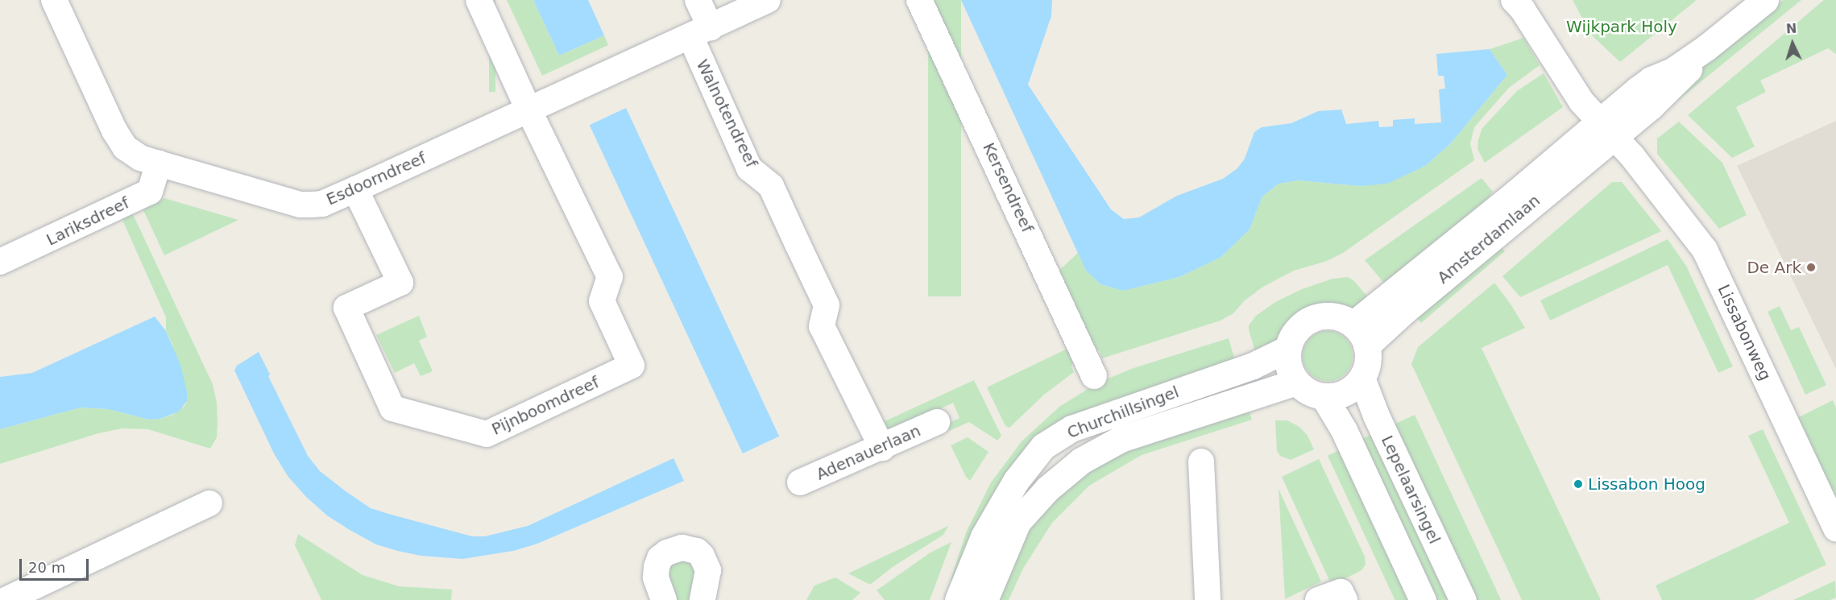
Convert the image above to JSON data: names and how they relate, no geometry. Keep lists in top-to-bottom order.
{
  "streets": {
    "street": [
      "Walnotendreef",
      "Esdoorndreef",
      "Kersendreef",
      "Lariksdreef",
      "Amsterdamlaan",
      "Lissabonweg",
      "Pijnboomdreef",
      "Churchillsingel",
      "Adenauerlaan",
      "Lepelaarsingel"
    ]
  },
  "crossings": [
    ["Walnotendreef", "Esdoorndreef"],
    ["Walnotendreef", "Adenauerlaan"],
    ["Esdoorndreef", "Lariksdreef"],
    ["Esdoorndreef", "Pijnboomdreef"],
    ["Amsterdamlaan", "Lissabonweg"],
    ["Amsterdamlaan", "Churchillsingel"],
    ["Amsterdamlaan", "Lepelaarsingel"],
    ["Churchillsingel", "Lepelaarsingel"]
  ],
  "parks": ["Wijkpark Holy"],
  "places": ["De Ark", "Lissabon Hoog"],
  "scale_bar": "20 m",
  "north": "top"
}
